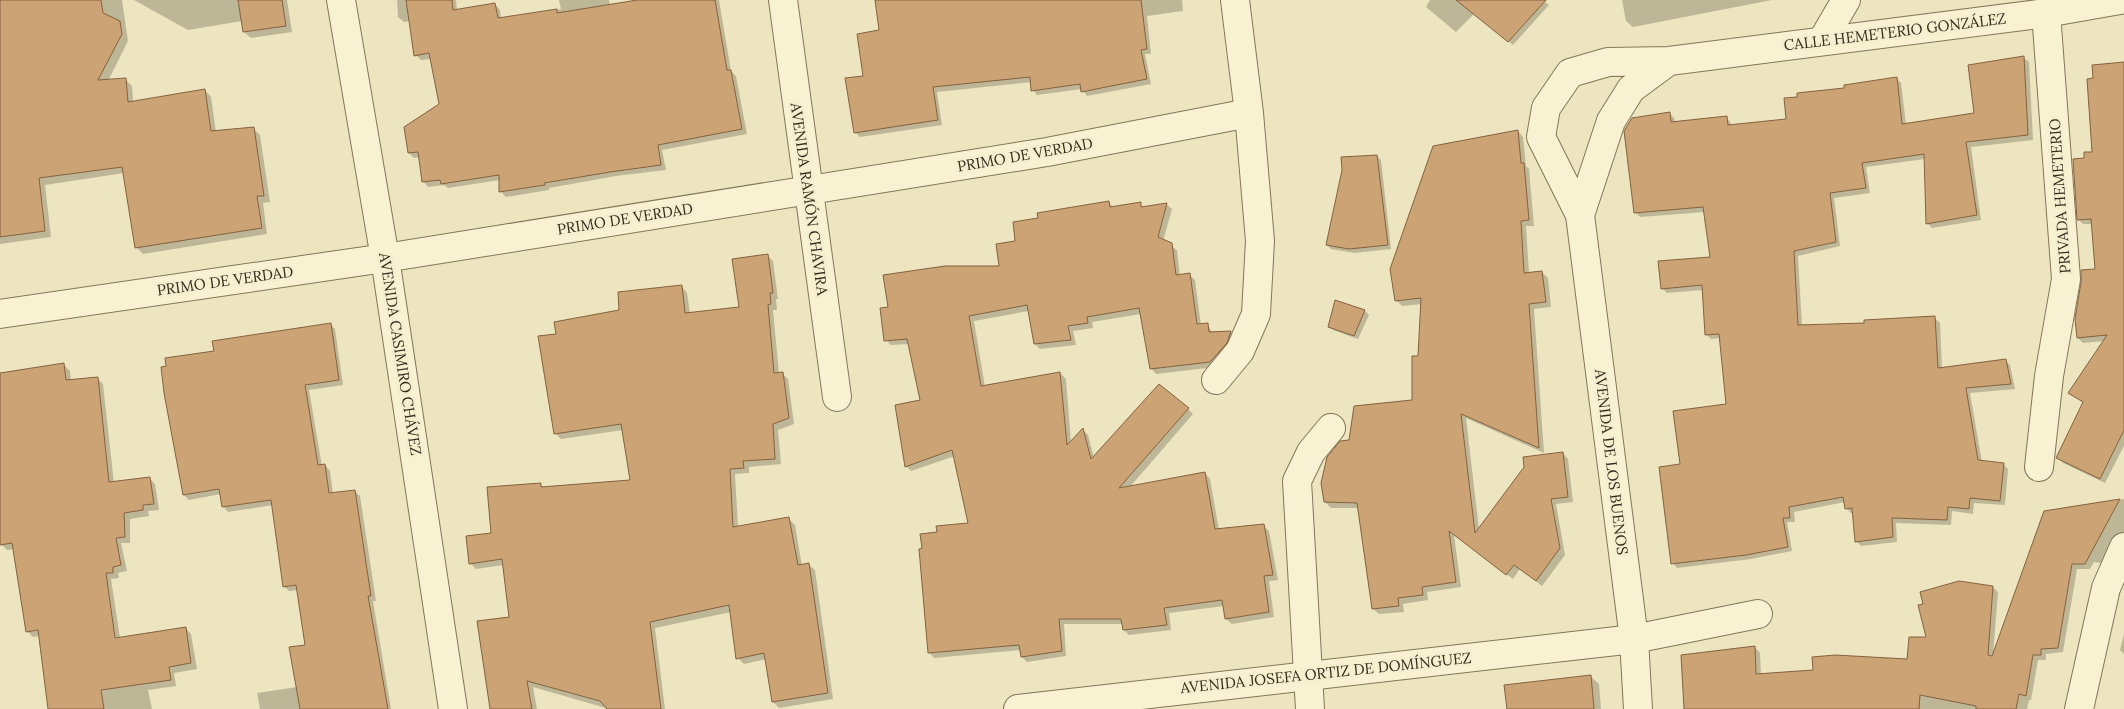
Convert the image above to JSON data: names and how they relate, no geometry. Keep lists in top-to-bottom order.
{
  "streets": {
    "street": [
      "CALLE HEMETERIO GONZÁLEZ",
      "PRIMO DE VERDAD",
      "PRIVADA HEMETERIO",
      "AVENIDA RAMÓN CHAVIRA",
      "AVENIDA CASIMIRO CHÁVEZ",
      "AVENIDA DE LOS BUENOS",
      "AVENIDA JOSEFA ORTIZ DE DOMÍNGUEZ"
    ]
  },
  "crossings": [
    ["CALLE HEMETERIO GONZÁLEZ", "PRIVADA HEMETERIO"],
    ["CALLE HEMETERIO GONZÁLEZ", "AVENIDA DE LOS BUENOS"],
    ["PRIMO DE VERDAD", "AVENIDA RAMÓN CHAVIRA"],
    ["PRIMO DE VERDAD", "AVENIDA CASIMIRO CHÁVEZ"],
    ["AVENIDA DE LOS BUENOS", "AVENIDA JOSEFA ORTIZ DE DOMÍNGUEZ"]
  ]
}
